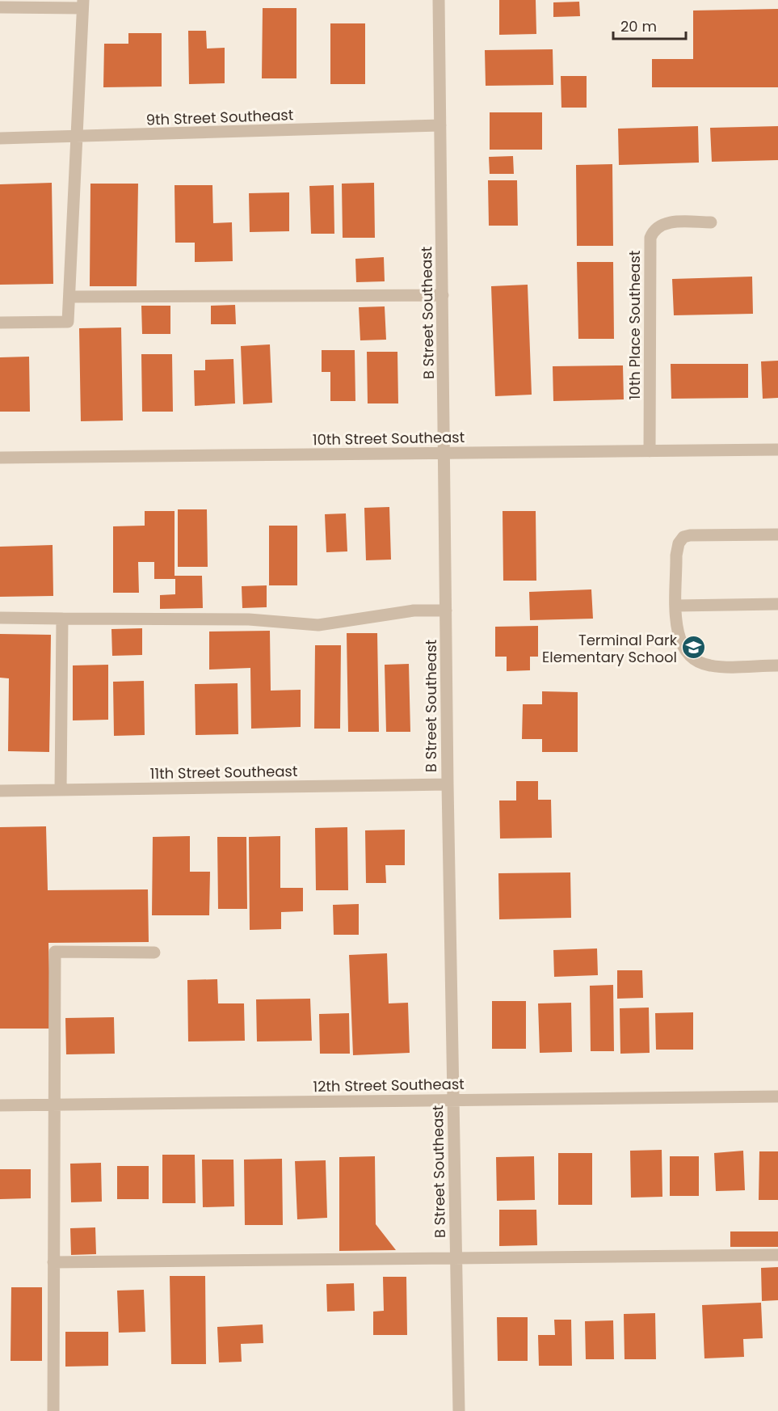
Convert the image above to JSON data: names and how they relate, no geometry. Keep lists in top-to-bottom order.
{
  "streets": {
    "street": [
      "9th Street Southeast",
      "B Street Southeast",
      "10th Place Southeast",
      "10th Street Southeast",
      "11th Street Southeast",
      "12th Street Southeast"
    ]
  },
  "crossings": [
    ["9th Street Southeast", "B Street Southeast"],
    ["B Street Southeast", "10th Street Southeast"],
    ["B Street Southeast", "11th Street Southeast"],
    ["B Street Southeast", "12th Street Southeast"],
    ["10th Place Southeast", "10th Street Southeast"]
  ],
  "places": {
    "school or university": ["Terminal Park Elementary School"]
  },
  "scale_bar": "20 m"
}
